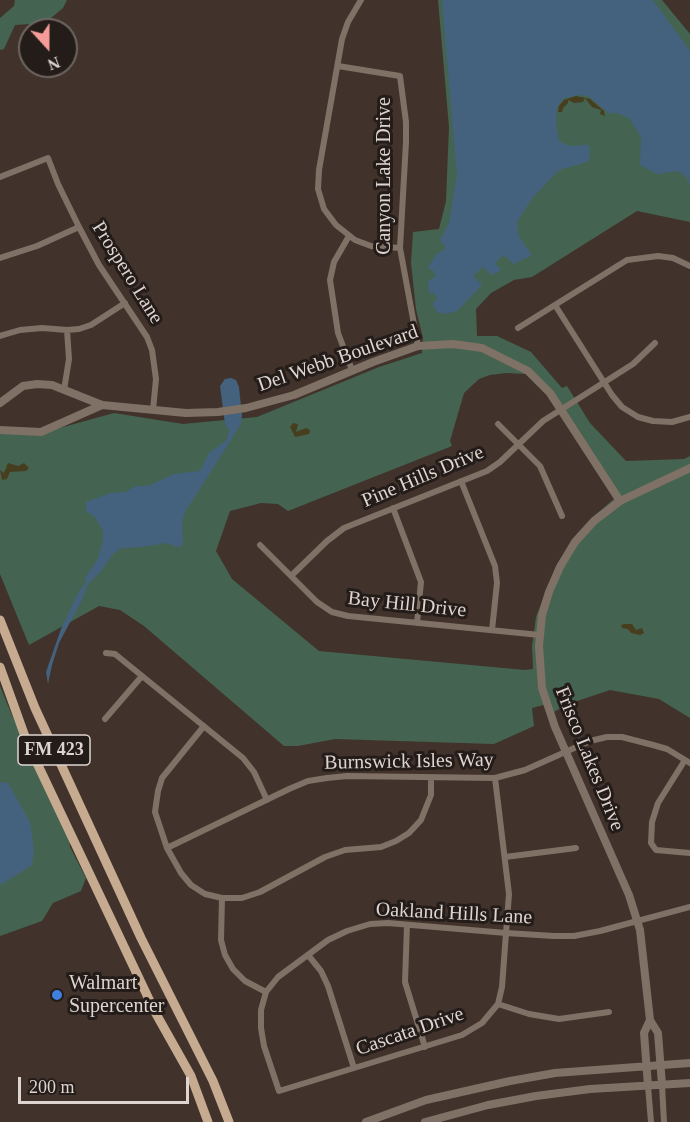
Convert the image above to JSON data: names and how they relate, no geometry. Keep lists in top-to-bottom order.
{
  "streets": {
    "main road": ["FM 423"],
    "street": [
      "Canyon Lake Drive",
      "Prospero Lane",
      "Del Webb Boulevard",
      "Pine Hills Drive",
      "Bay Hill Drive",
      "Frisco Lakes Drive",
      "Burnswick Isles Way",
      "Oakland Hills Lane",
      "Cascata Drive"
    ]
  },
  "crossings": [
    ["Canyon Lake Drive", "Del Webb Boulevard"],
    ["Prospero Lane", "Del Webb Boulevard"],
    ["Del Webb Boulevard", "Pine Hills Drive"],
    ["Del Webb Boulevard", "Frisco Lakes Drive"],
    ["Pine Hills Drive", "Bay Hill Drive"],
    ["Bay Hill Drive", "Frisco Lakes Drive"],
    ["Frisco Lakes Drive", "Burnswick Isles Way"],
    ["Frisco Lakes Drive", "Oakland Hills Lane"],
    ["Oakland Hills Lane", "Cascata Drive"]
  ],
  "places": ["Walmart Supercenter"],
  "scale_bar": "200 m",
  "north": "bottom"
}
